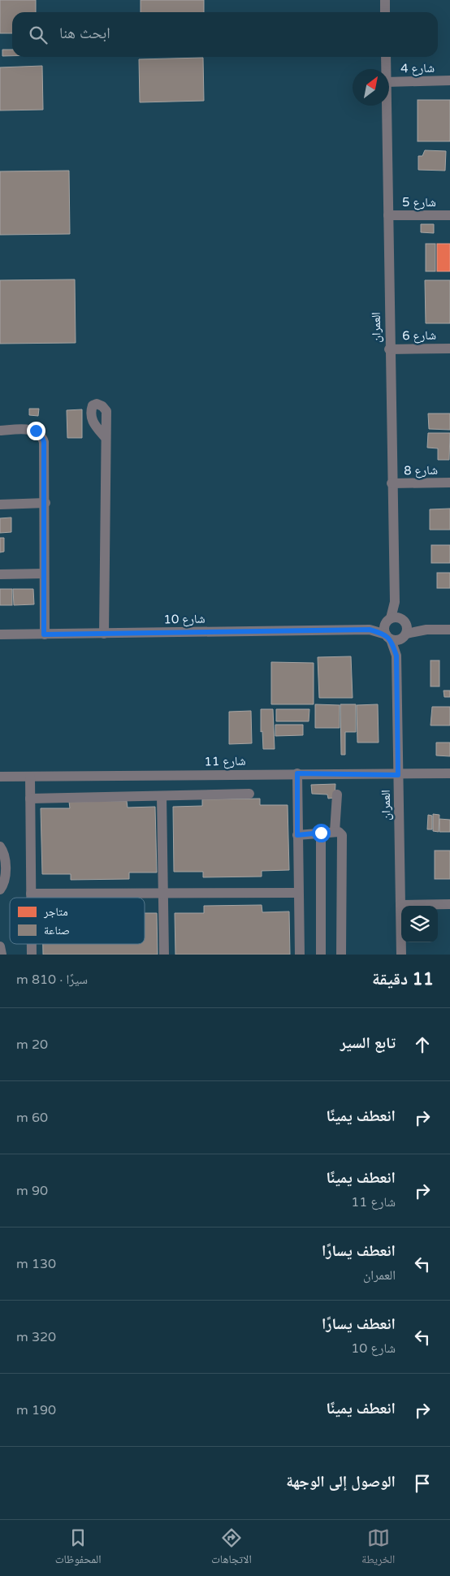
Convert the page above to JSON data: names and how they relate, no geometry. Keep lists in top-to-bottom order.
{
  "streets": {
    "street": [
      "شارع 4",
      "شارع 5",
      "العمران",
      "شارع 6",
      "شارع 8",
      "شارع 10",
      "شارع 11"
    ]
  },
  "crossings": [
    ["شارع 5", "العمران"],
    ["العمران", "شارع 6"],
    ["العمران", "شارع 8"],
    ["العمران", "شارع 10"],
    ["العمران", "شارع 11"]
  ],
  "legend": ["متاجر", "صناعة"],
  "north": "top right",
  "page": {
    "search": "ابحث هنا",
    "heading": ["11 دقيقة", "سيرًا · 810 m"],
    "list": [
      ["تابع السير", "20 m"],
      ["انعطف يمينًا", "60 m"],
      ["انعطف يمينًا", "شارع 11", "90 m"],
      ["انعطف يسارًا", "العمران", "130 m"],
      ["انعطف يسارًا", "شارع 10", "320 m"],
      ["انعطف يمينًا", "190 m"],
      "الوصول إلى الوجهة"
    ],
    "nav": ["الخريطة", "الاتجاهات", "المحفوظات"]
  }
}
